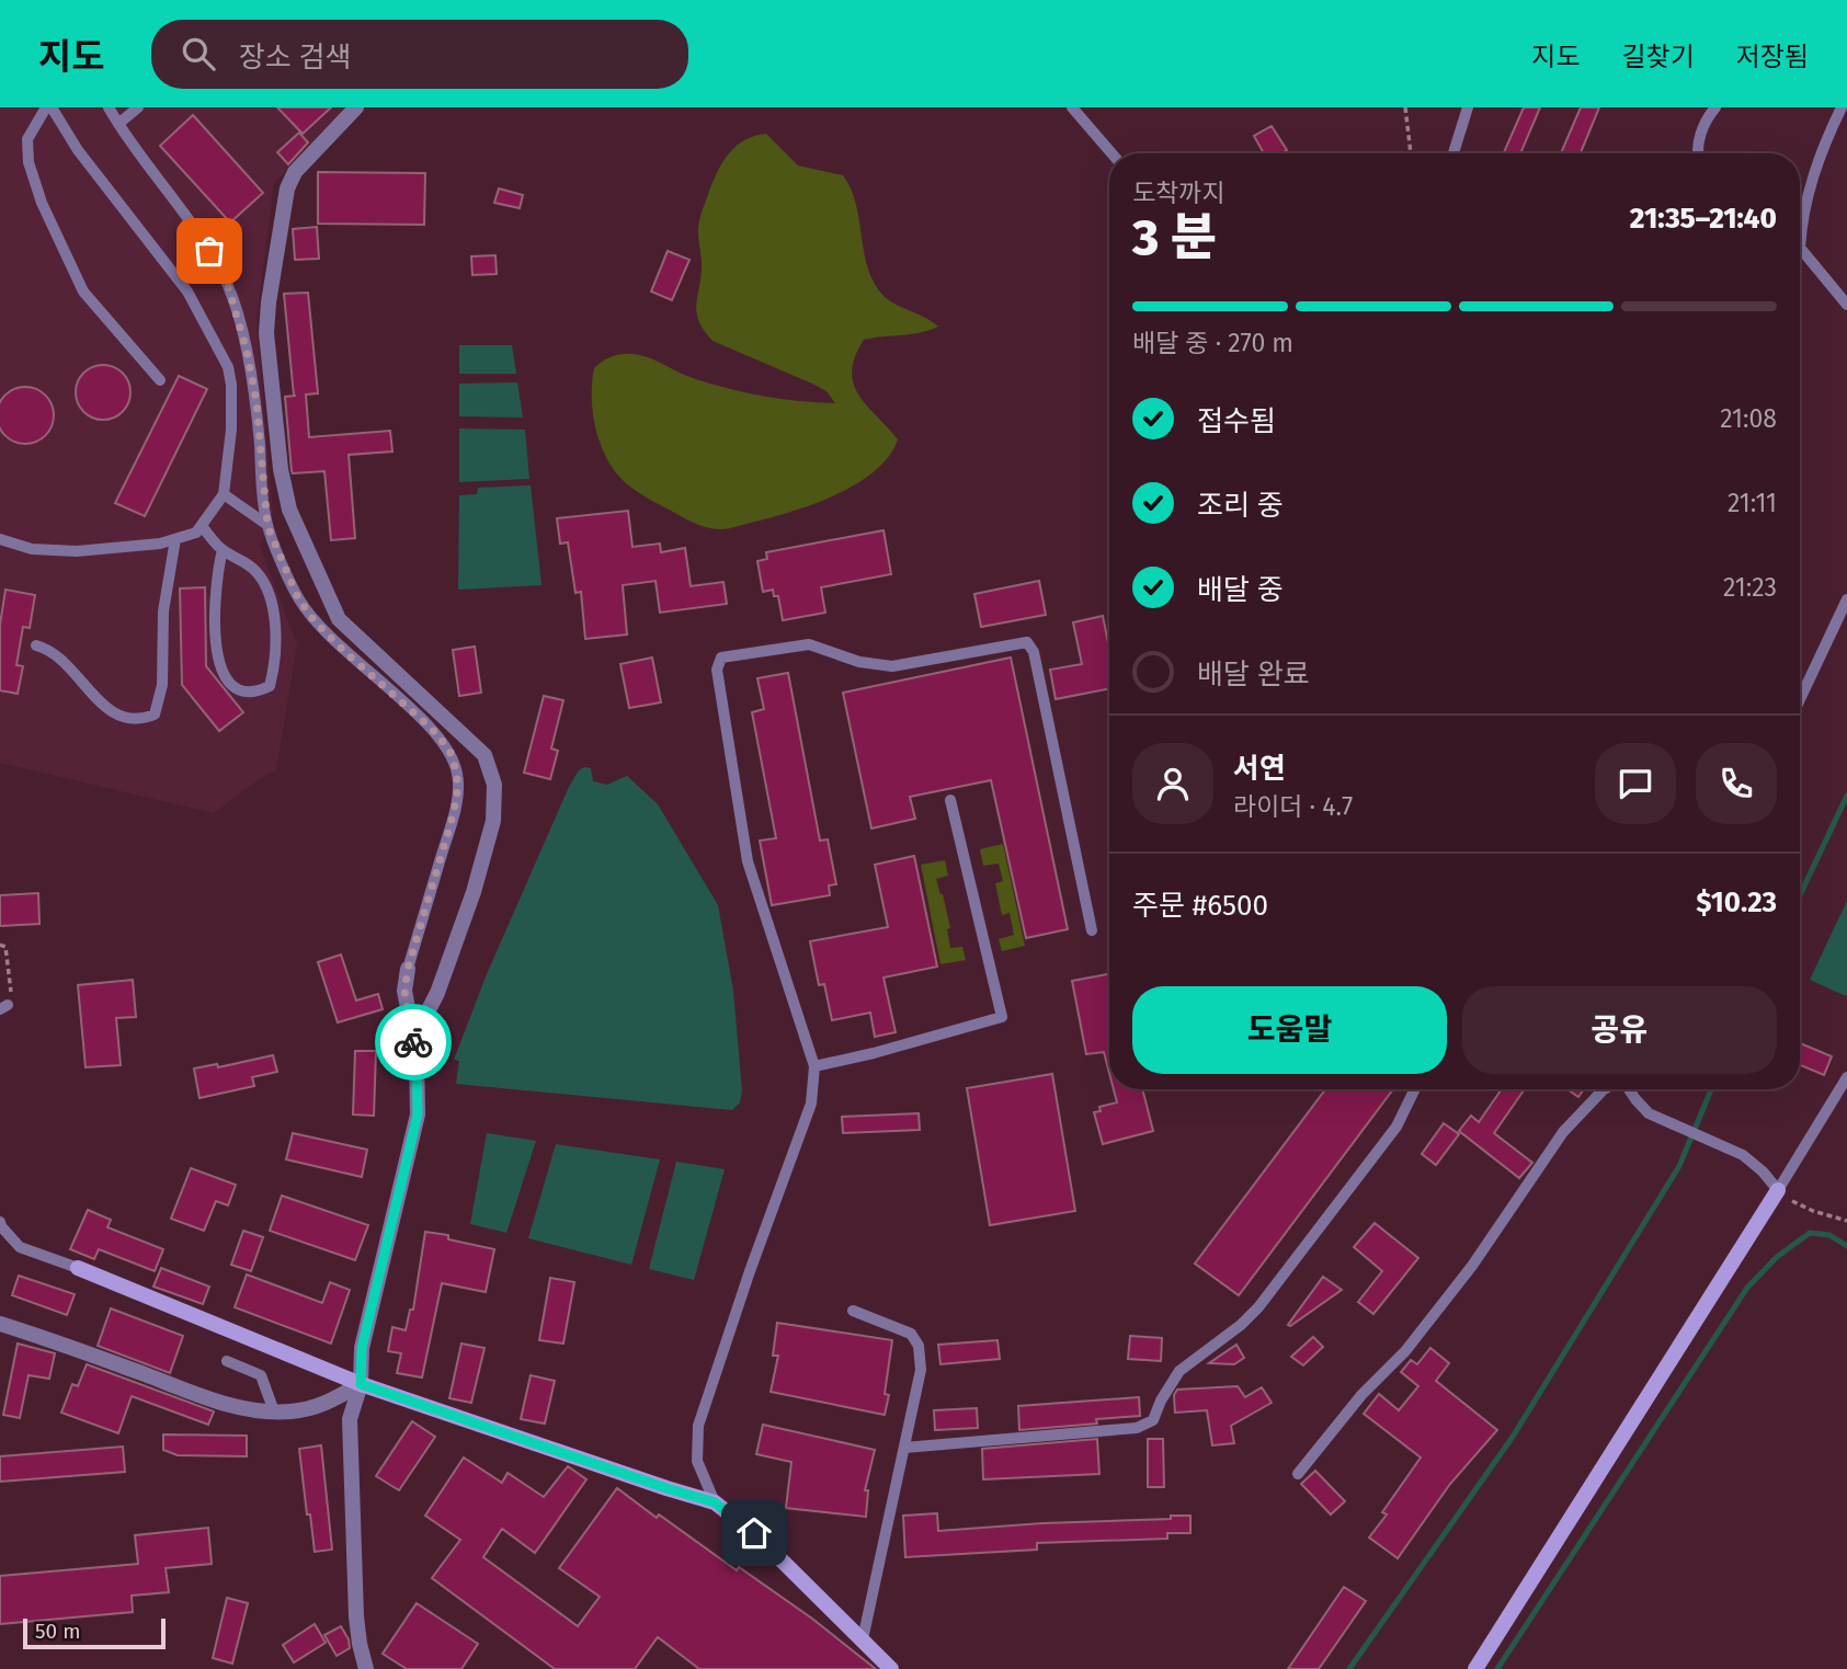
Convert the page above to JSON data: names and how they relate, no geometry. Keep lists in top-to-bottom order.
{
  "scale_bar": "50 m",
  "page": {
    "header": "지도",
    "search": "장소 검색",
    "nav": ["지도", "길찾기", "저장됨"],
    "heading": ["3 분", "도착까지", "21:35–21:40"],
    "panel": [
      "서연",
      "라이더 · 4.7",
      "주문 #6500",
      "$10.23"
    ],
    "bar": "배달 중 · 270 m",
    "list": [
      ["접수됨", "21:08"],
      ["조리 중", "21:11"],
      ["배달 중", "21:23"],
      "배달 완료"
    ],
    "buttons": ["도움말", "공유"],
    "scale": "50 m"
  }
}
